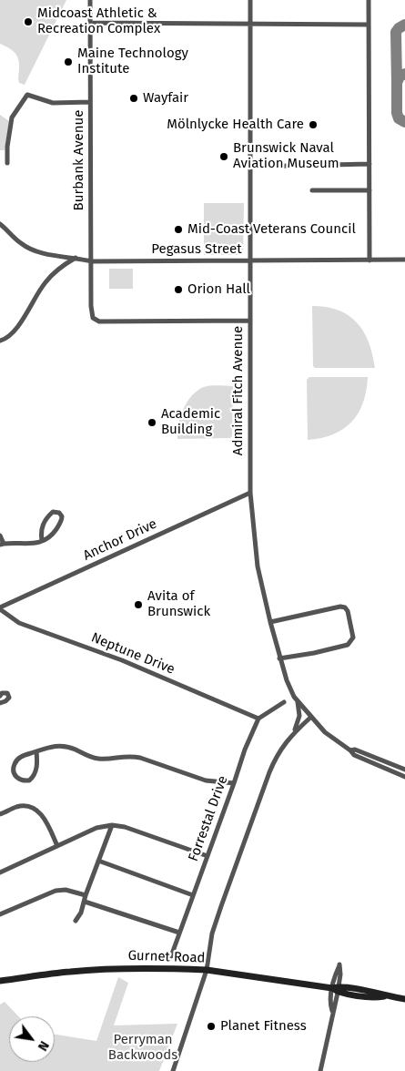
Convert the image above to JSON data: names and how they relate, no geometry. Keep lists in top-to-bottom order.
{
  "streets": {
    "main road": ["Gurnet Road"],
    "street": [
      "Burbank Avenue",
      "Pegasus Street",
      "Admiral Fitch Avenue",
      "Anchor Drive",
      "Neptune Drive",
      "Forrestal Drive"
    ]
  },
  "crossings": [
    ["Burbank Avenue", "Pegasus Street"],
    ["Burbank Avenue", "Admiral Fitch Avenue"],
    ["Pegasus Street", "Admiral Fitch Avenue"],
    ["Admiral Fitch Avenue", "Anchor Drive"],
    ["Anchor Drive", "Neptune Drive"],
    ["Neptune Drive", "Forrestal Drive"]
  ],
  "parks": ["Perryman Backwoods"],
  "places": [
    "Midcoast Athletic & Recreation Complex",
    "Maine Technology Institute",
    "Wayfair",
    "Mölnlycke Health Care",
    "Brunswick Naval Aviation Museum",
    "Mid-Coast Veterans Council",
    "Orion Hall",
    "Academic Building",
    "Avita of Brunswick",
    "Planet Fitness"
  ],
  "north": "bottom right"
}
